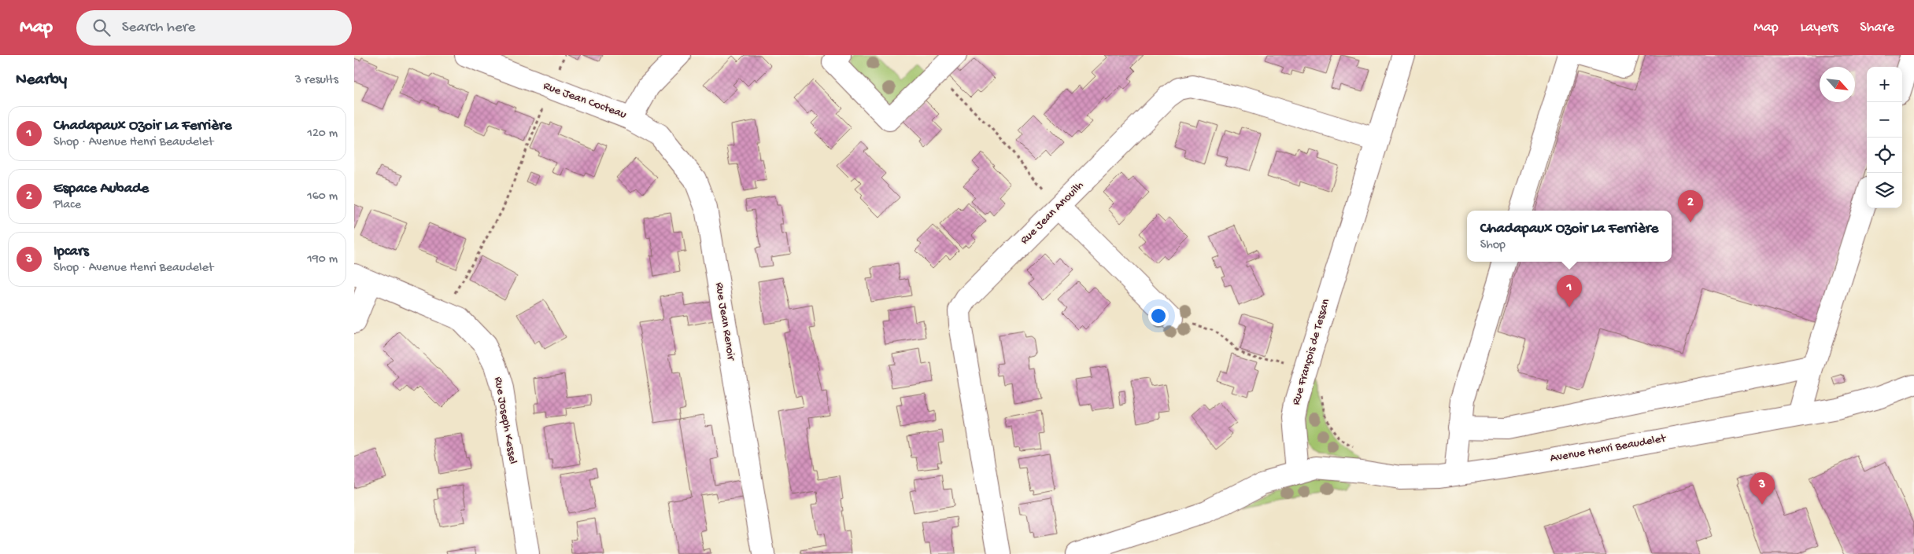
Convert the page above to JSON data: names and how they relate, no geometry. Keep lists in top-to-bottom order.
{
  "streets": {
    "street": [
      "Rue Jean Cocteau",
      "Rue Jean Anouilh",
      "Rue Jean Renoir",
      "Rue François de Tessan",
      "Rue Joseph Kessel",
      "Avenue Henri Beaudelet"
    ]
  },
  "crossings": [
    ["Rue Jean Cocteau", "Rue Jean Renoir"],
    ["Rue Jean Anouilh", "Rue François de Tessan"],
    ["Rue François de Tessan", "Avenue Henri Beaudelet"]
  ],
  "north": "bottom right",
  "page": {
    "header": "Map",
    "search": "Search here",
    "nav": ["Map", "Layers", "Share"],
    "heading": ["Nearby", "3 results"],
    "map_buttons": ["+", "−"],
    "list": [
      {
        "mark": "1",
        "name": "Chadapaux Ozoir La Ferrière",
        "note": "Shop · Avenue Henri Beaudelet",
        "value": "120 m"
      },
      {
        "mark": "2",
        "name": "Espace Aubade",
        "note": "Place",
        "value": "160 m"
      },
      {
        "mark": "3",
        "name": "Ipcars",
        "note": "Shop · Avenue Henri Beaudelet",
        "value": "190 m"
      }
    ],
    "pins": ["2", "1", "3"],
    "popup": ["Chadapaux Ozoir La Ferrière", "Shop"]
  }
}
